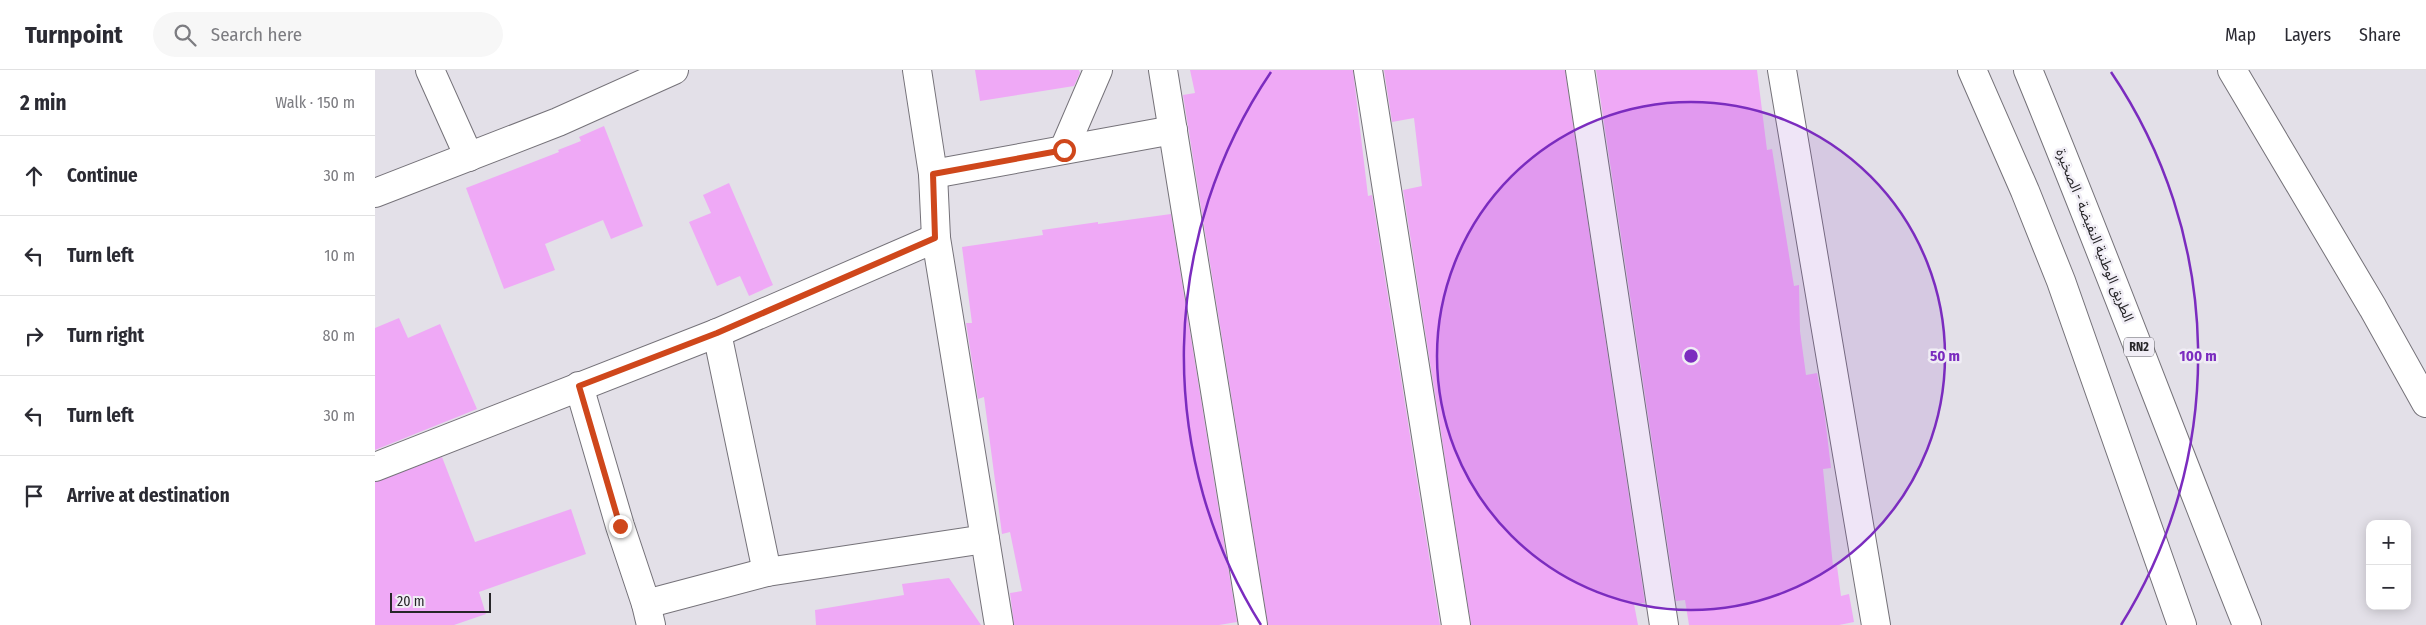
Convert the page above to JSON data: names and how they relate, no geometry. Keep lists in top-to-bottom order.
{
  "streets": {
    "main road": ["الطريق الوطنية النفيضة - الصخيرة", "RN2"]
  },
  "scale_bar": "20 m",
  "page": {
    "header": "Turnpoint",
    "search": "Search here",
    "nav": ["Map", "Layers", "Share"],
    "heading": ["2 min", "Walk · 150 m"],
    "list": [
      ["Continue", "30 m"],
      ["Turn left", "10 m"],
      ["Turn right", "80 m"],
      ["Turn left", "30 m"],
      "Arrive at destination"
    ],
    "map_buttons": ["+", "−"],
    "scale": "20 m"
  },
  "rings": ["50 m", "100 m"]
}
